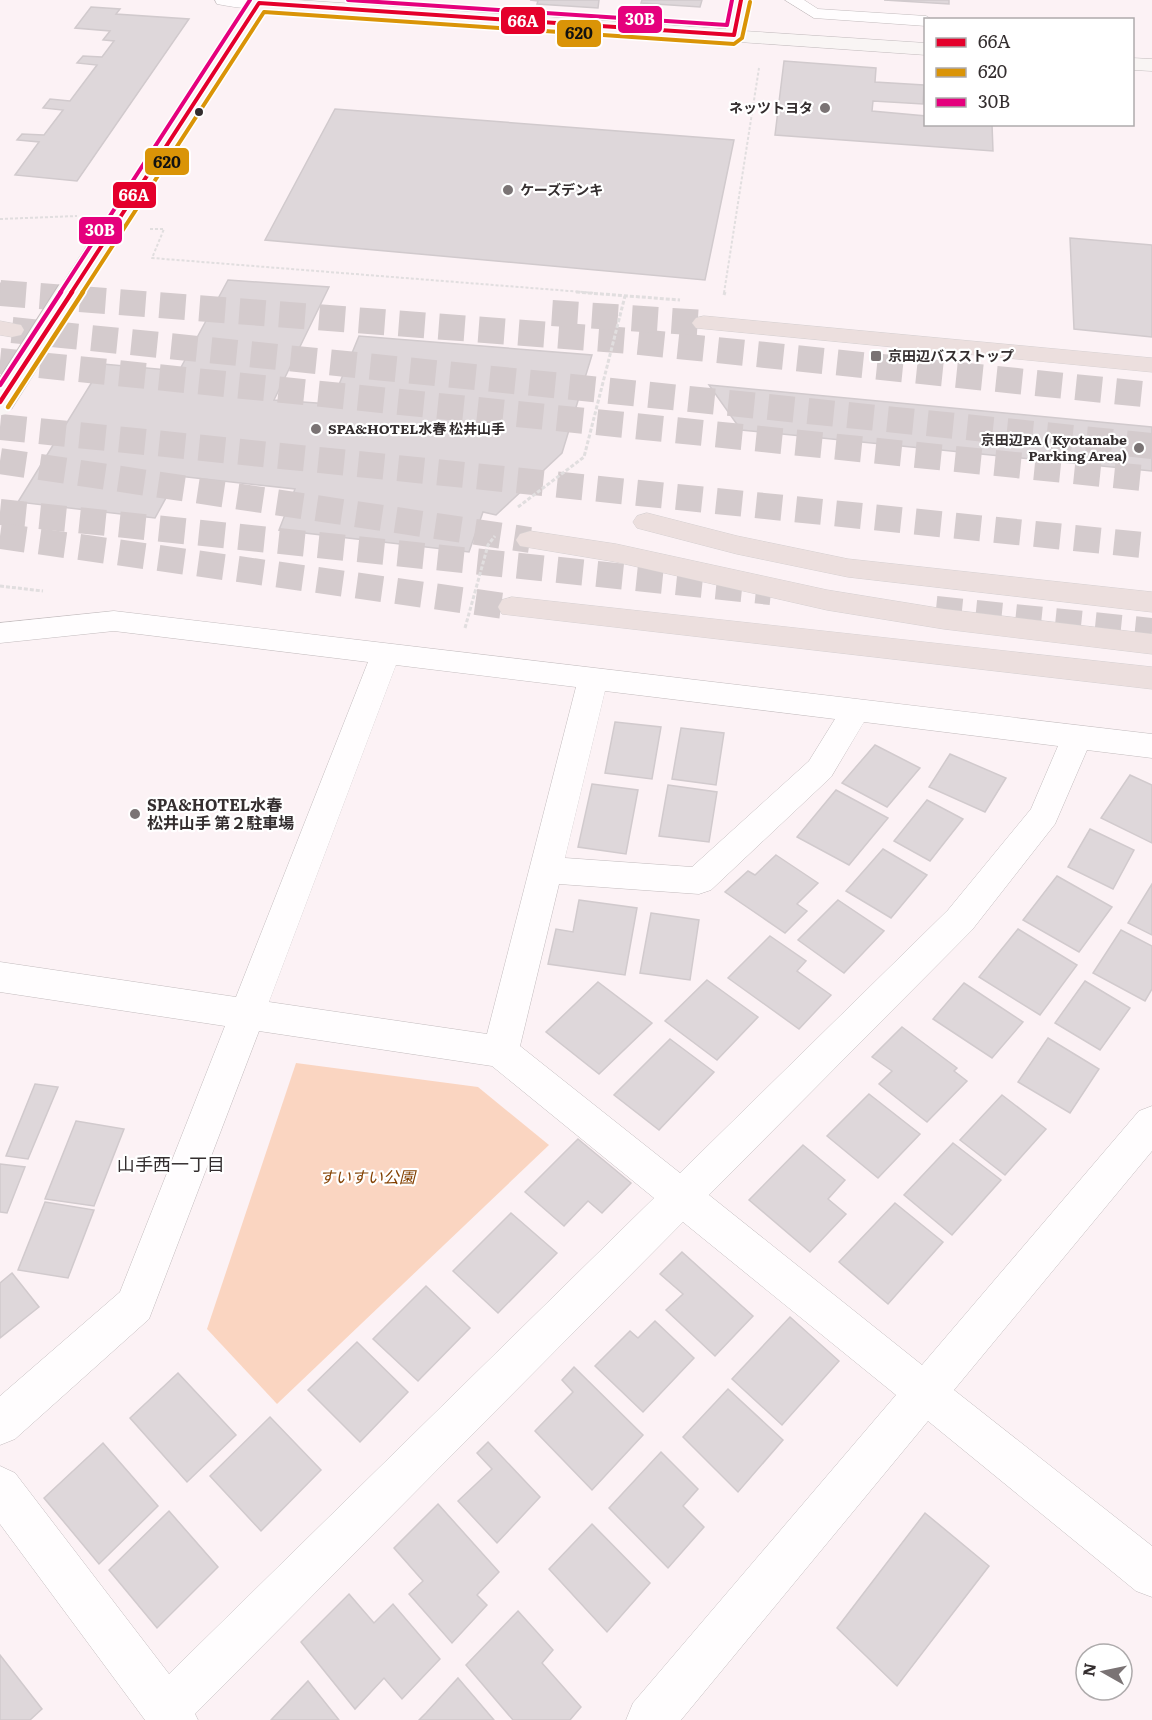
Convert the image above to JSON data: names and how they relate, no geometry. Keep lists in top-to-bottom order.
{
  "districts": ["山手西一丁目"],
  "parks": ["すいすい公園"],
  "places": {
    "other": [
      "ネッツトヨタ",
      "ケーズデンキ",
      "SPA&HOTEL水春 松井山手",
      "京田辺PA ( Kyotanabe Parking Area)",
      "SPA&HOTEL水春 松井山手 第２駐車場"
    ],
    "transit": ["京田辺バスストップ"]
  },
  "lines": ["transit line 66A", "transit line 30B", "transit line 620"],
  "legend": ["66A", "620", "30B"],
  "north": "left"
}
